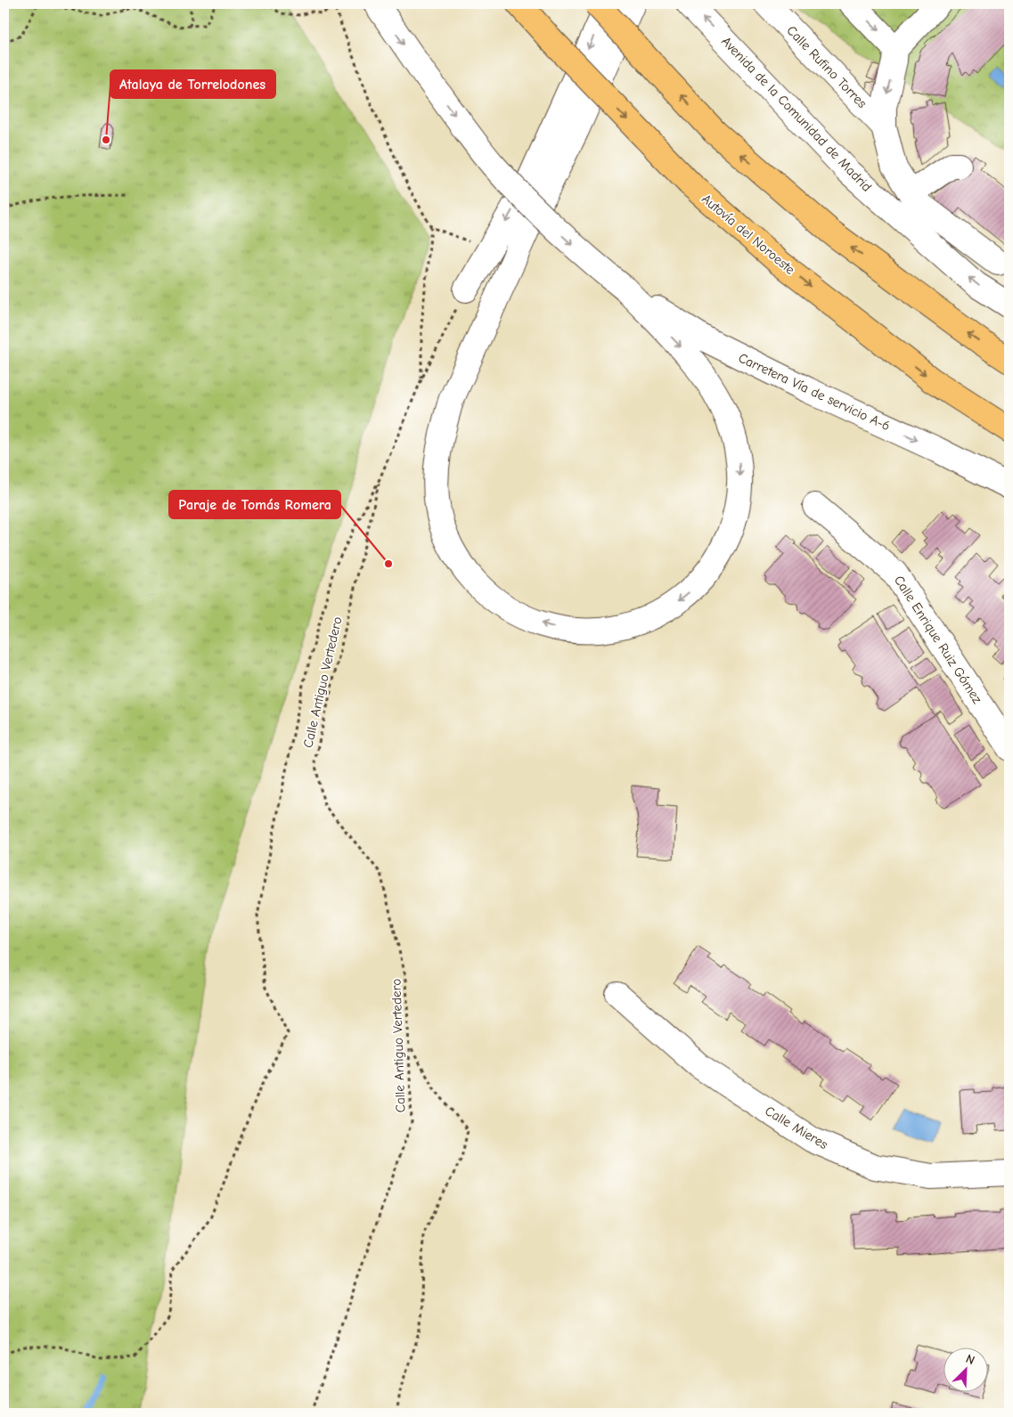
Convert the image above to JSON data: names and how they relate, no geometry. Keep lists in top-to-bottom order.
{
  "streets": {
    "highway": ["Autovía del Noroeste"],
    "street": [
      "Calle Rufino Torres",
      "Avenida de la Comunidad de Madrid",
      "Carretera Vía de servicio A-6",
      "Calle Enrique Ruiz Gómez",
      "Calle Mieres"
    ],
    "path": ["Calle Antiguo Vertedero"]
  },
  "one_way": ["Avenida de la Comunidad de Madrid", "Carretera Vía de servicio A-6"],
  "places": ["Atalaya de Torrelodones", "Paraje de Tomás Romera"],
  "north": "top right"
}
